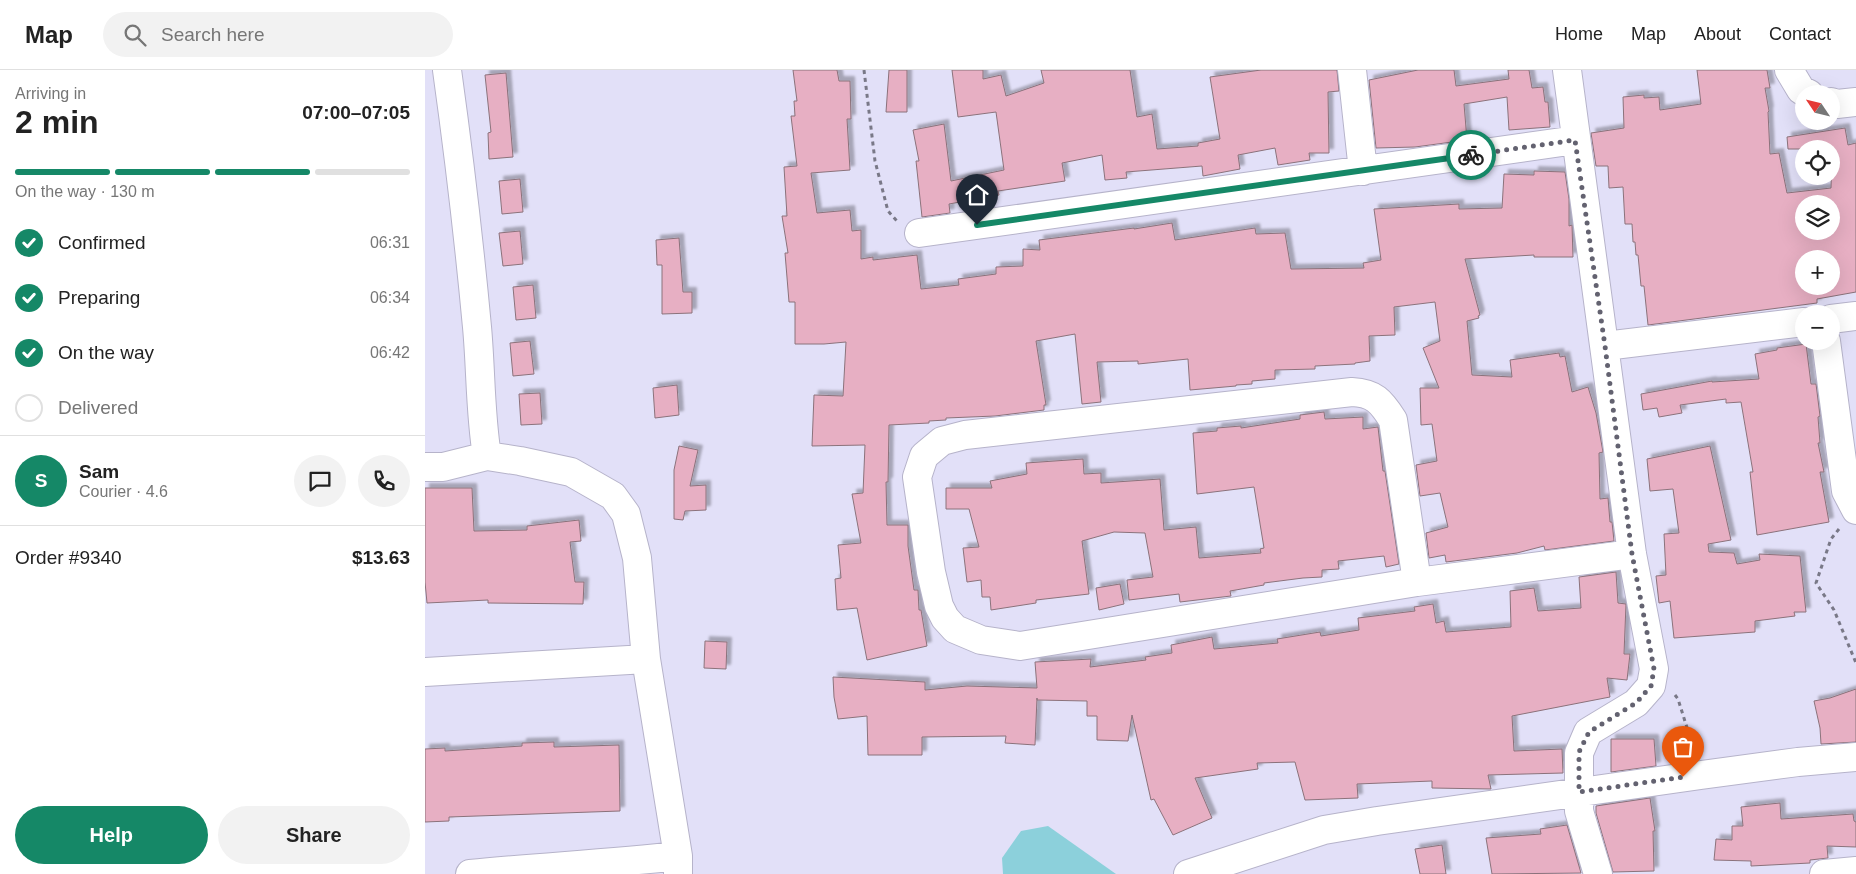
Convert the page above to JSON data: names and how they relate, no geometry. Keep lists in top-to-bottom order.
{
  "north": "top left",
  "page": {
    "header": "Map",
    "search": "Search here",
    "nav": [
      "Home",
      "Map",
      "About",
      "Contact"
    ],
    "heading": ["2 min", "Arriving in", "07:00–07:05"],
    "panel": [
      "Sam",
      "Courier · 4.6",
      "Order #9340",
      "$13.63"
    ],
    "map_buttons": ["+", "−"],
    "bar": "On the way · 130 m",
    "list": [
      ["Confirmed", "06:31"],
      ["Preparing", "06:34"],
      ["On the way", "06:42"],
      "Delivered"
    ],
    "round": "S",
    "buttons": ["Help", "Share"]
  }
}
